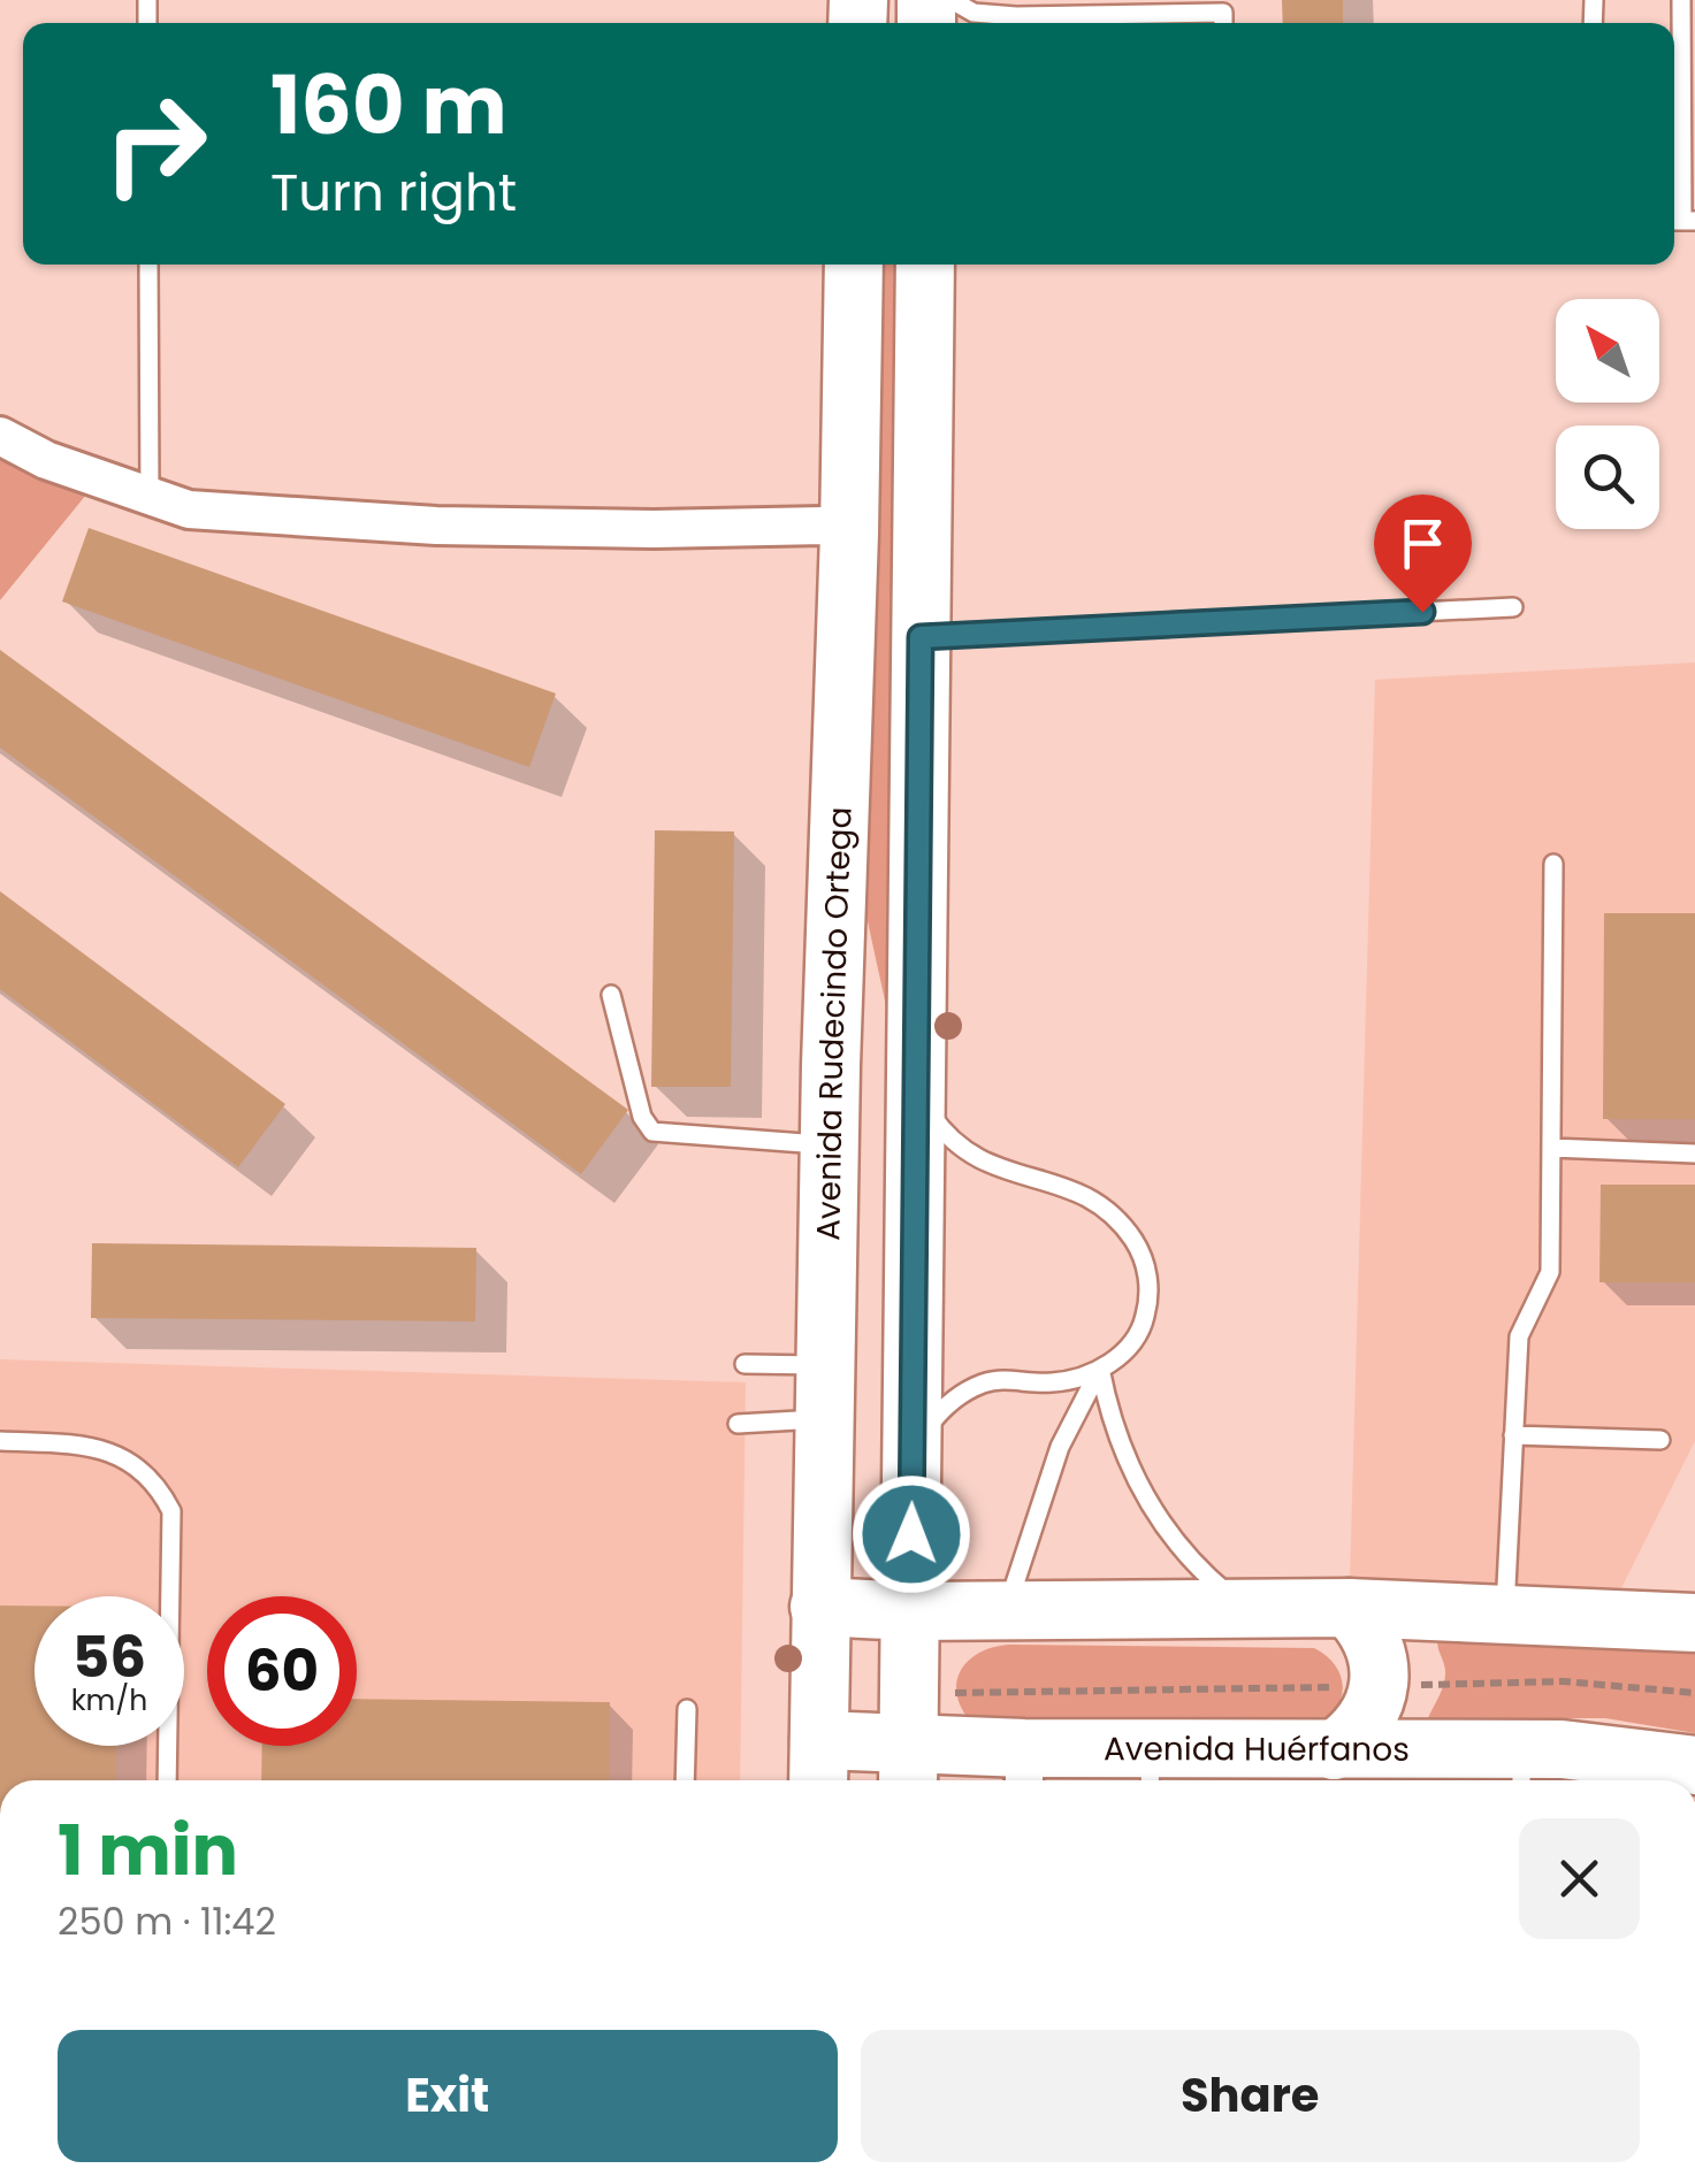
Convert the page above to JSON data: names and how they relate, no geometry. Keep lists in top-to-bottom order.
{
  "streets": {
    "main road": ["Avenida Rudecindo Ortega", "Avenida Huérfanos"]
  },
  "crossings": [
    ["Avenida Rudecindo Ortega", "Avenida Huérfanos"]
  ],
  "north": "top left",
  "page": {
    "turn": ["160 m", "Turn right"],
    "speed": "56 km/h",
    "limit": "60",
    "heading": ["1 min", "250 m · 11:42"],
    "buttons": ["Exit", "Share"]
  }
}
